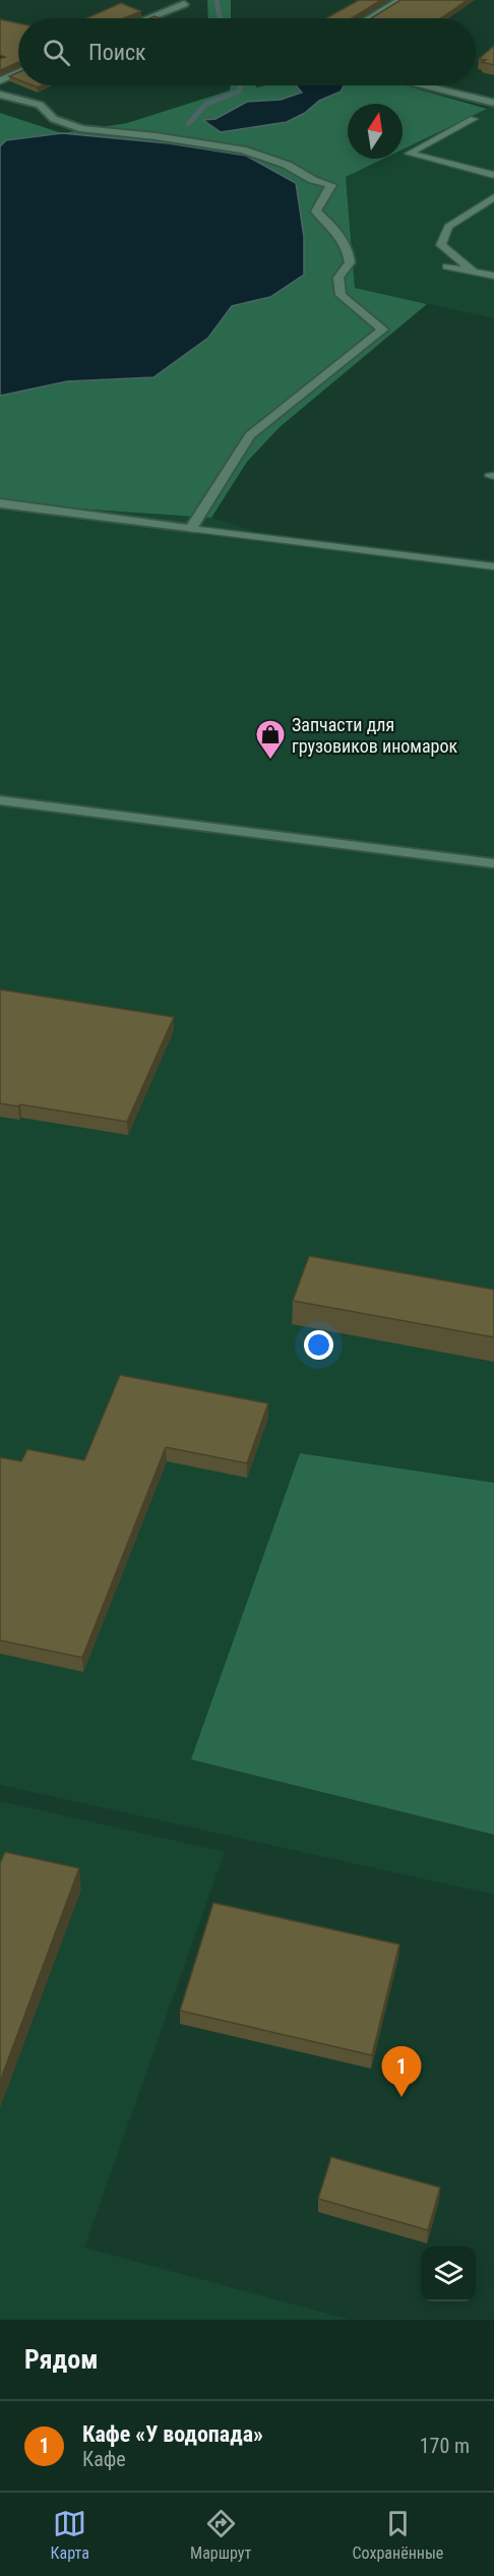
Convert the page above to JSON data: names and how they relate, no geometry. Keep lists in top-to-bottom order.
{
  "places": {
    "shop": ["Запчасти для грузовиков иномарок"]
  },
  "north": "top",
  "page": {
    "search": "Поиск",
    "pins": "1",
    "heading": "Рядом",
    "list": [
      {
        "mark": "1",
        "name": "Кафе «У водопада»",
        "note": "Кафе",
        "value": "170 m"
      }
    ],
    "nav": ["Карта", "Маршрут", "Сохранённые"]
  }
}
